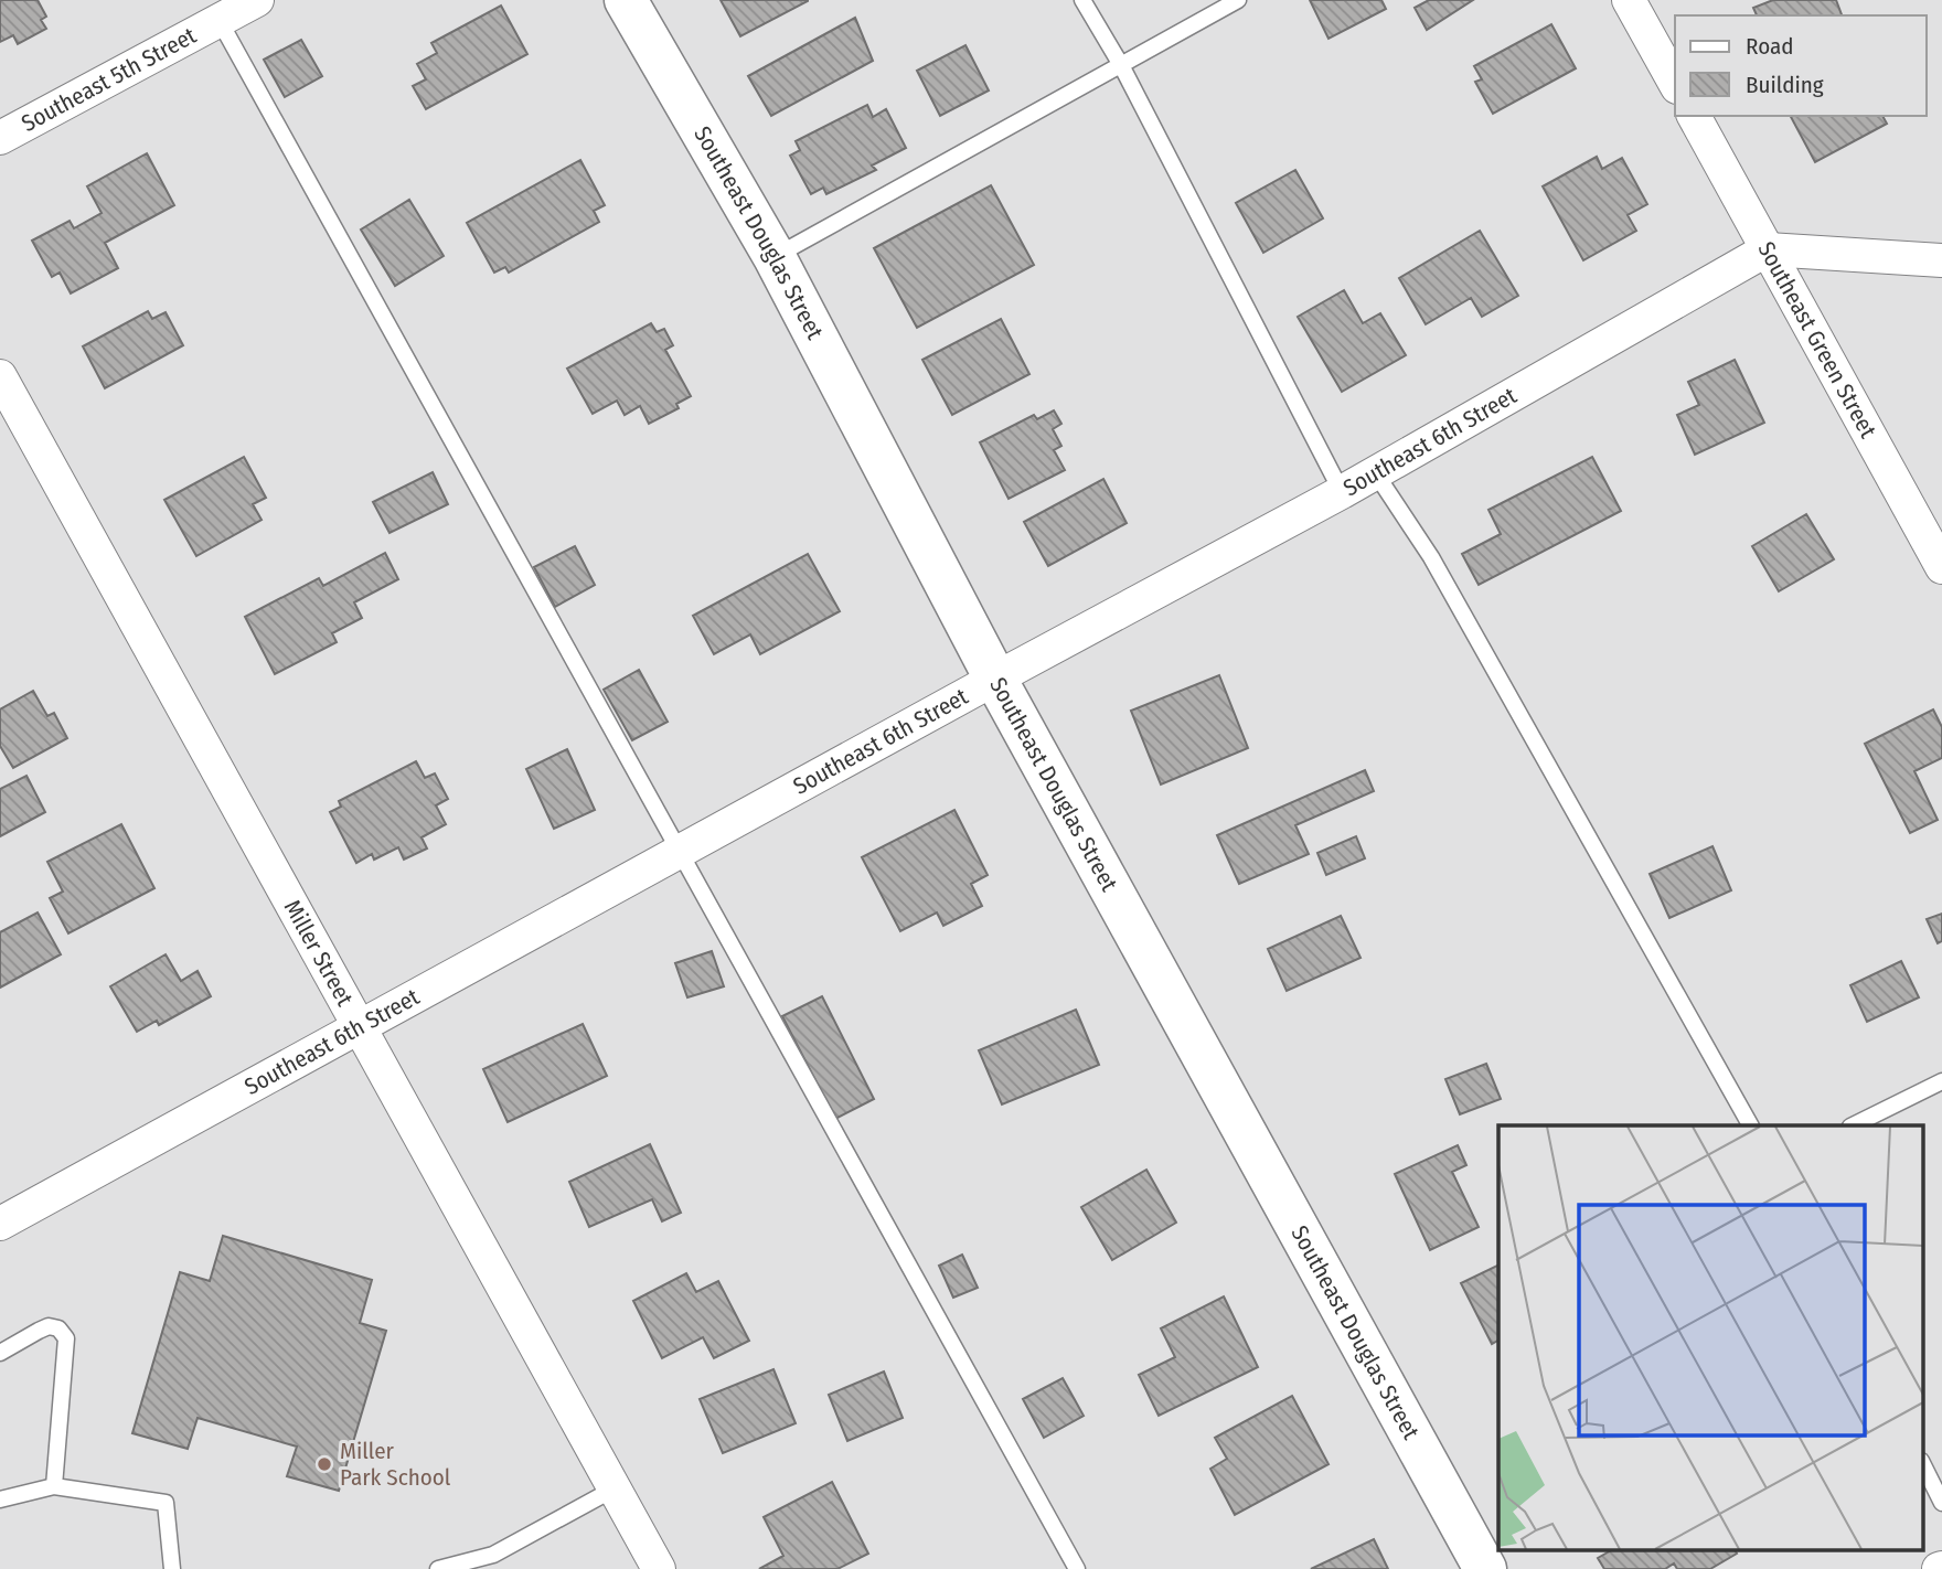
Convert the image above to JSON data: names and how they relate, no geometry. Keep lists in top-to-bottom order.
{
  "streets": {
    "street": [
      "Southeast 5th Street",
      "Southeast Douglas Street",
      "Southeast Green Street",
      "Southeast 6th Street",
      "Miller Street"
    ]
  },
  "crossings": [
    ["Southeast Douglas Street", "Southeast 6th Street"],
    ["Southeast Green Street", "Southeast 6th Street"],
    ["Southeast 6th Street", "Miller Street"]
  ],
  "places": ["Miller Park School"],
  "legend": ["Road", "Building"]
}
